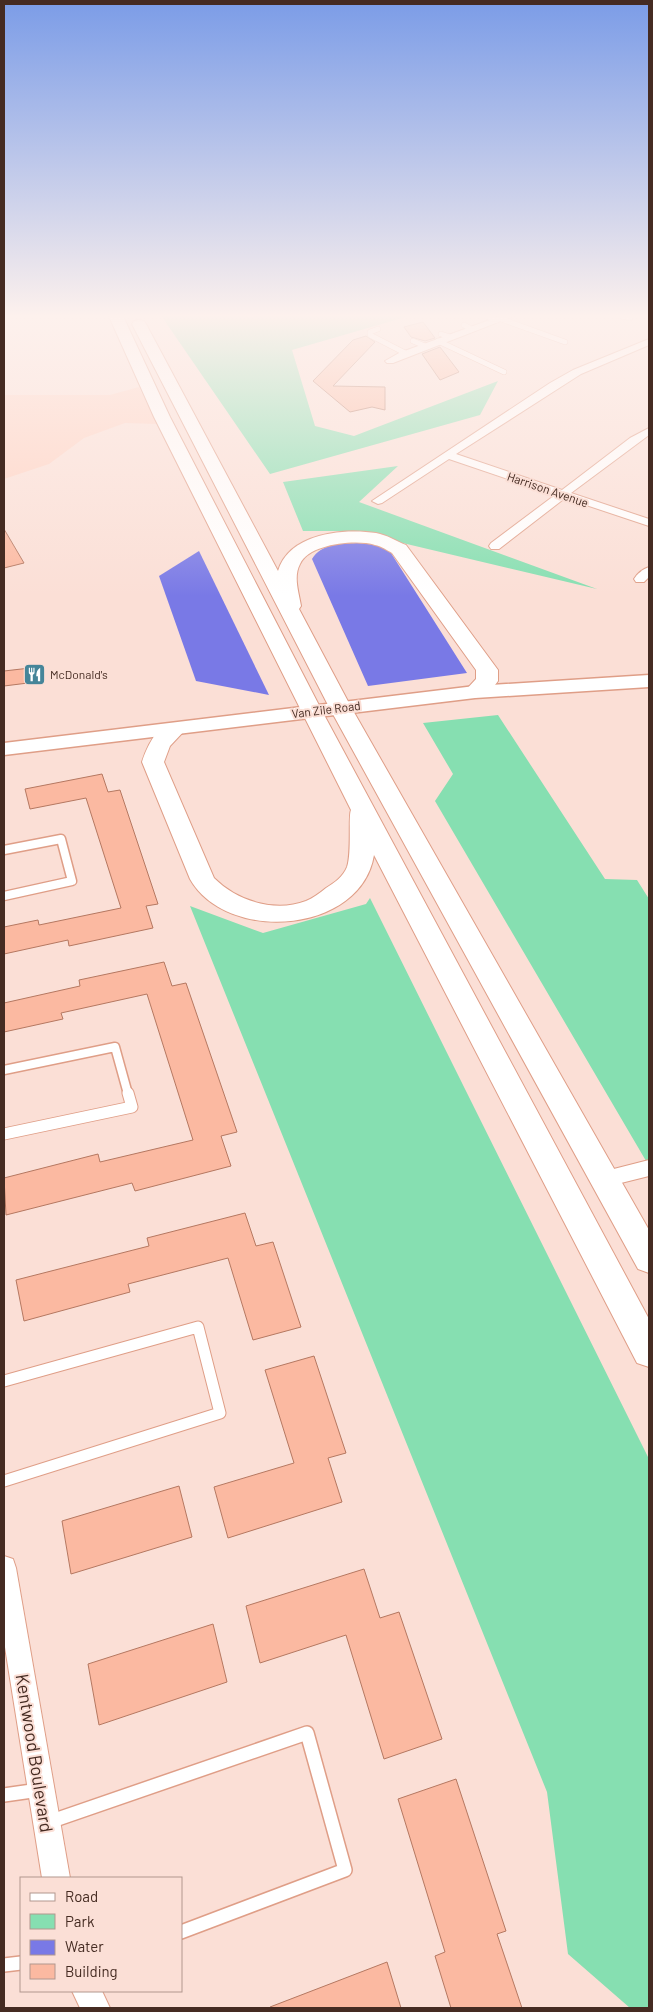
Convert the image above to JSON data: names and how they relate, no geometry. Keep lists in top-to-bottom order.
{
  "streets": {
    "street": ["Harrison Avenue", "Van Zile Road", "Kentwood Boulevard"]
  },
  "places": {
    "restaurant": ["McDonald's"]
  },
  "legend": [
    "Road",
    "Park",
    "Water",
    "Building"
  ]
}
